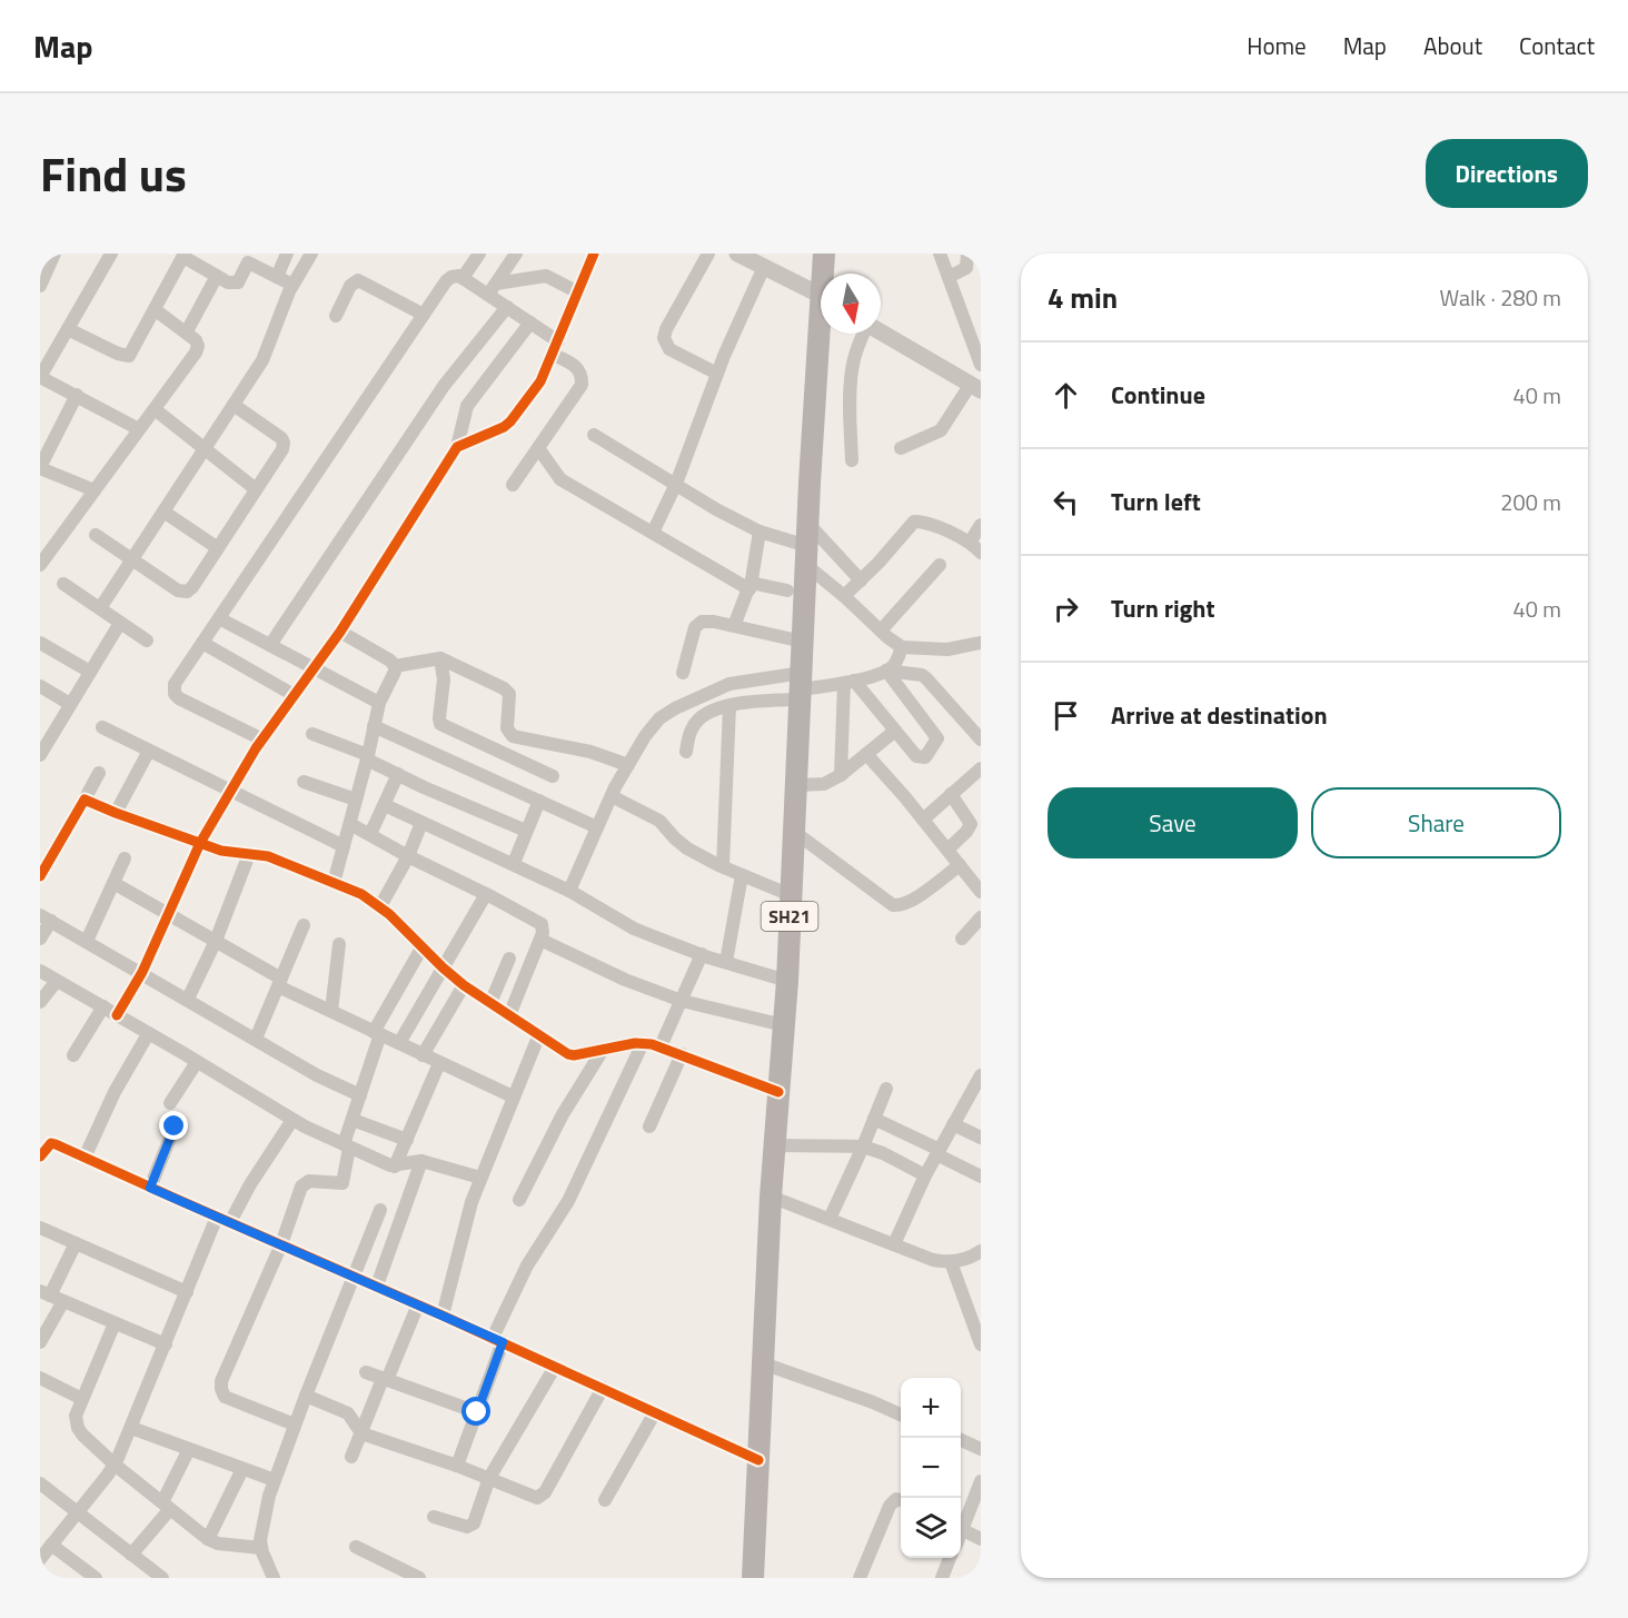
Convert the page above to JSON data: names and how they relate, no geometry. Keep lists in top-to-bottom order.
{
  "streets": {
    "main road": ["SH21"]
  },
  "north": "bottom",
  "page": {
    "header": "Map",
    "nav": [
      "Home",
      "Map",
      "About",
      "Contact"
    ],
    "title": "Find us",
    "buttons": [
      "Directions",
      ["Save", "Share"]
    ],
    "heading": ["4 min", "Walk · 280 m"],
    "list": [
      ["Continue", "40 m"],
      ["Turn left", "200 m"],
      ["Turn right", "40 m"],
      "Arrive at destination"
    ],
    "map_buttons": ["+", "−"]
  }
}
